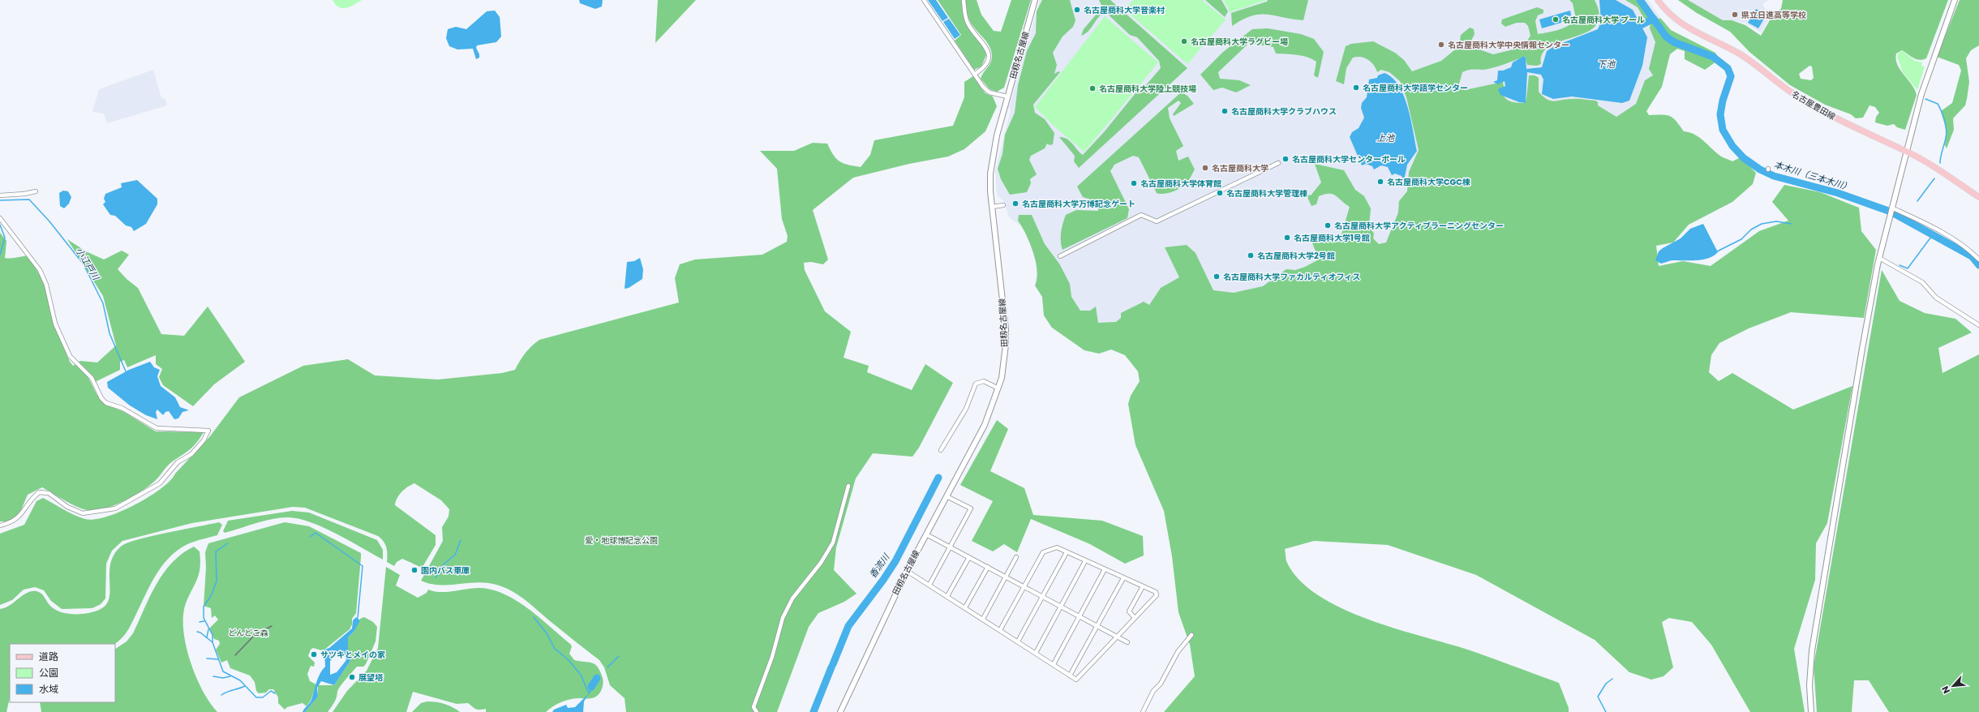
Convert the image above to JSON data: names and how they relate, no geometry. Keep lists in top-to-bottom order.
{
  "streets": {
    "main road": ["田籾名古屋線", "名古屋豊田線"]
  },
  "water": [
    "下池",
    "上池",
    "本木川（三本木川）",
    "小江戸川",
    "香流川"
  ],
  "parks": ["愛・地球博記念公園", "どんどこ森"],
  "places": [
    "名古屋商科大学音楽村",
    "県立日進高等学校",
    "名古屋商科大学 プール",
    "名古屋商科大学ラグビー場",
    "名古屋商科大学中央情報センター",
    "名古屋商科大学語学センター",
    "名古屋商科大学陸上競技場",
    "名古屋商科大学クラブハウス",
    "名古屋商科大学センターポール",
    "名古屋商科大学",
    "名古屋商科大学CGC棟",
    "名古屋商科大学体育館",
    "名古屋商科大学管理棟",
    "名古屋商科大学万博記念ゲート",
    "名古屋商科大学アクティブラーニングセンター",
    "名古屋商科大学1号館",
    "名古屋商科大学2号館",
    "名古屋商科大学ファカルティオフィス",
    "園内バス車庫",
    "サツキとメイの家",
    "展望塔"
  ],
  "legend": ["道路", "公園", "水域"],
  "north": "bottom left"
}
